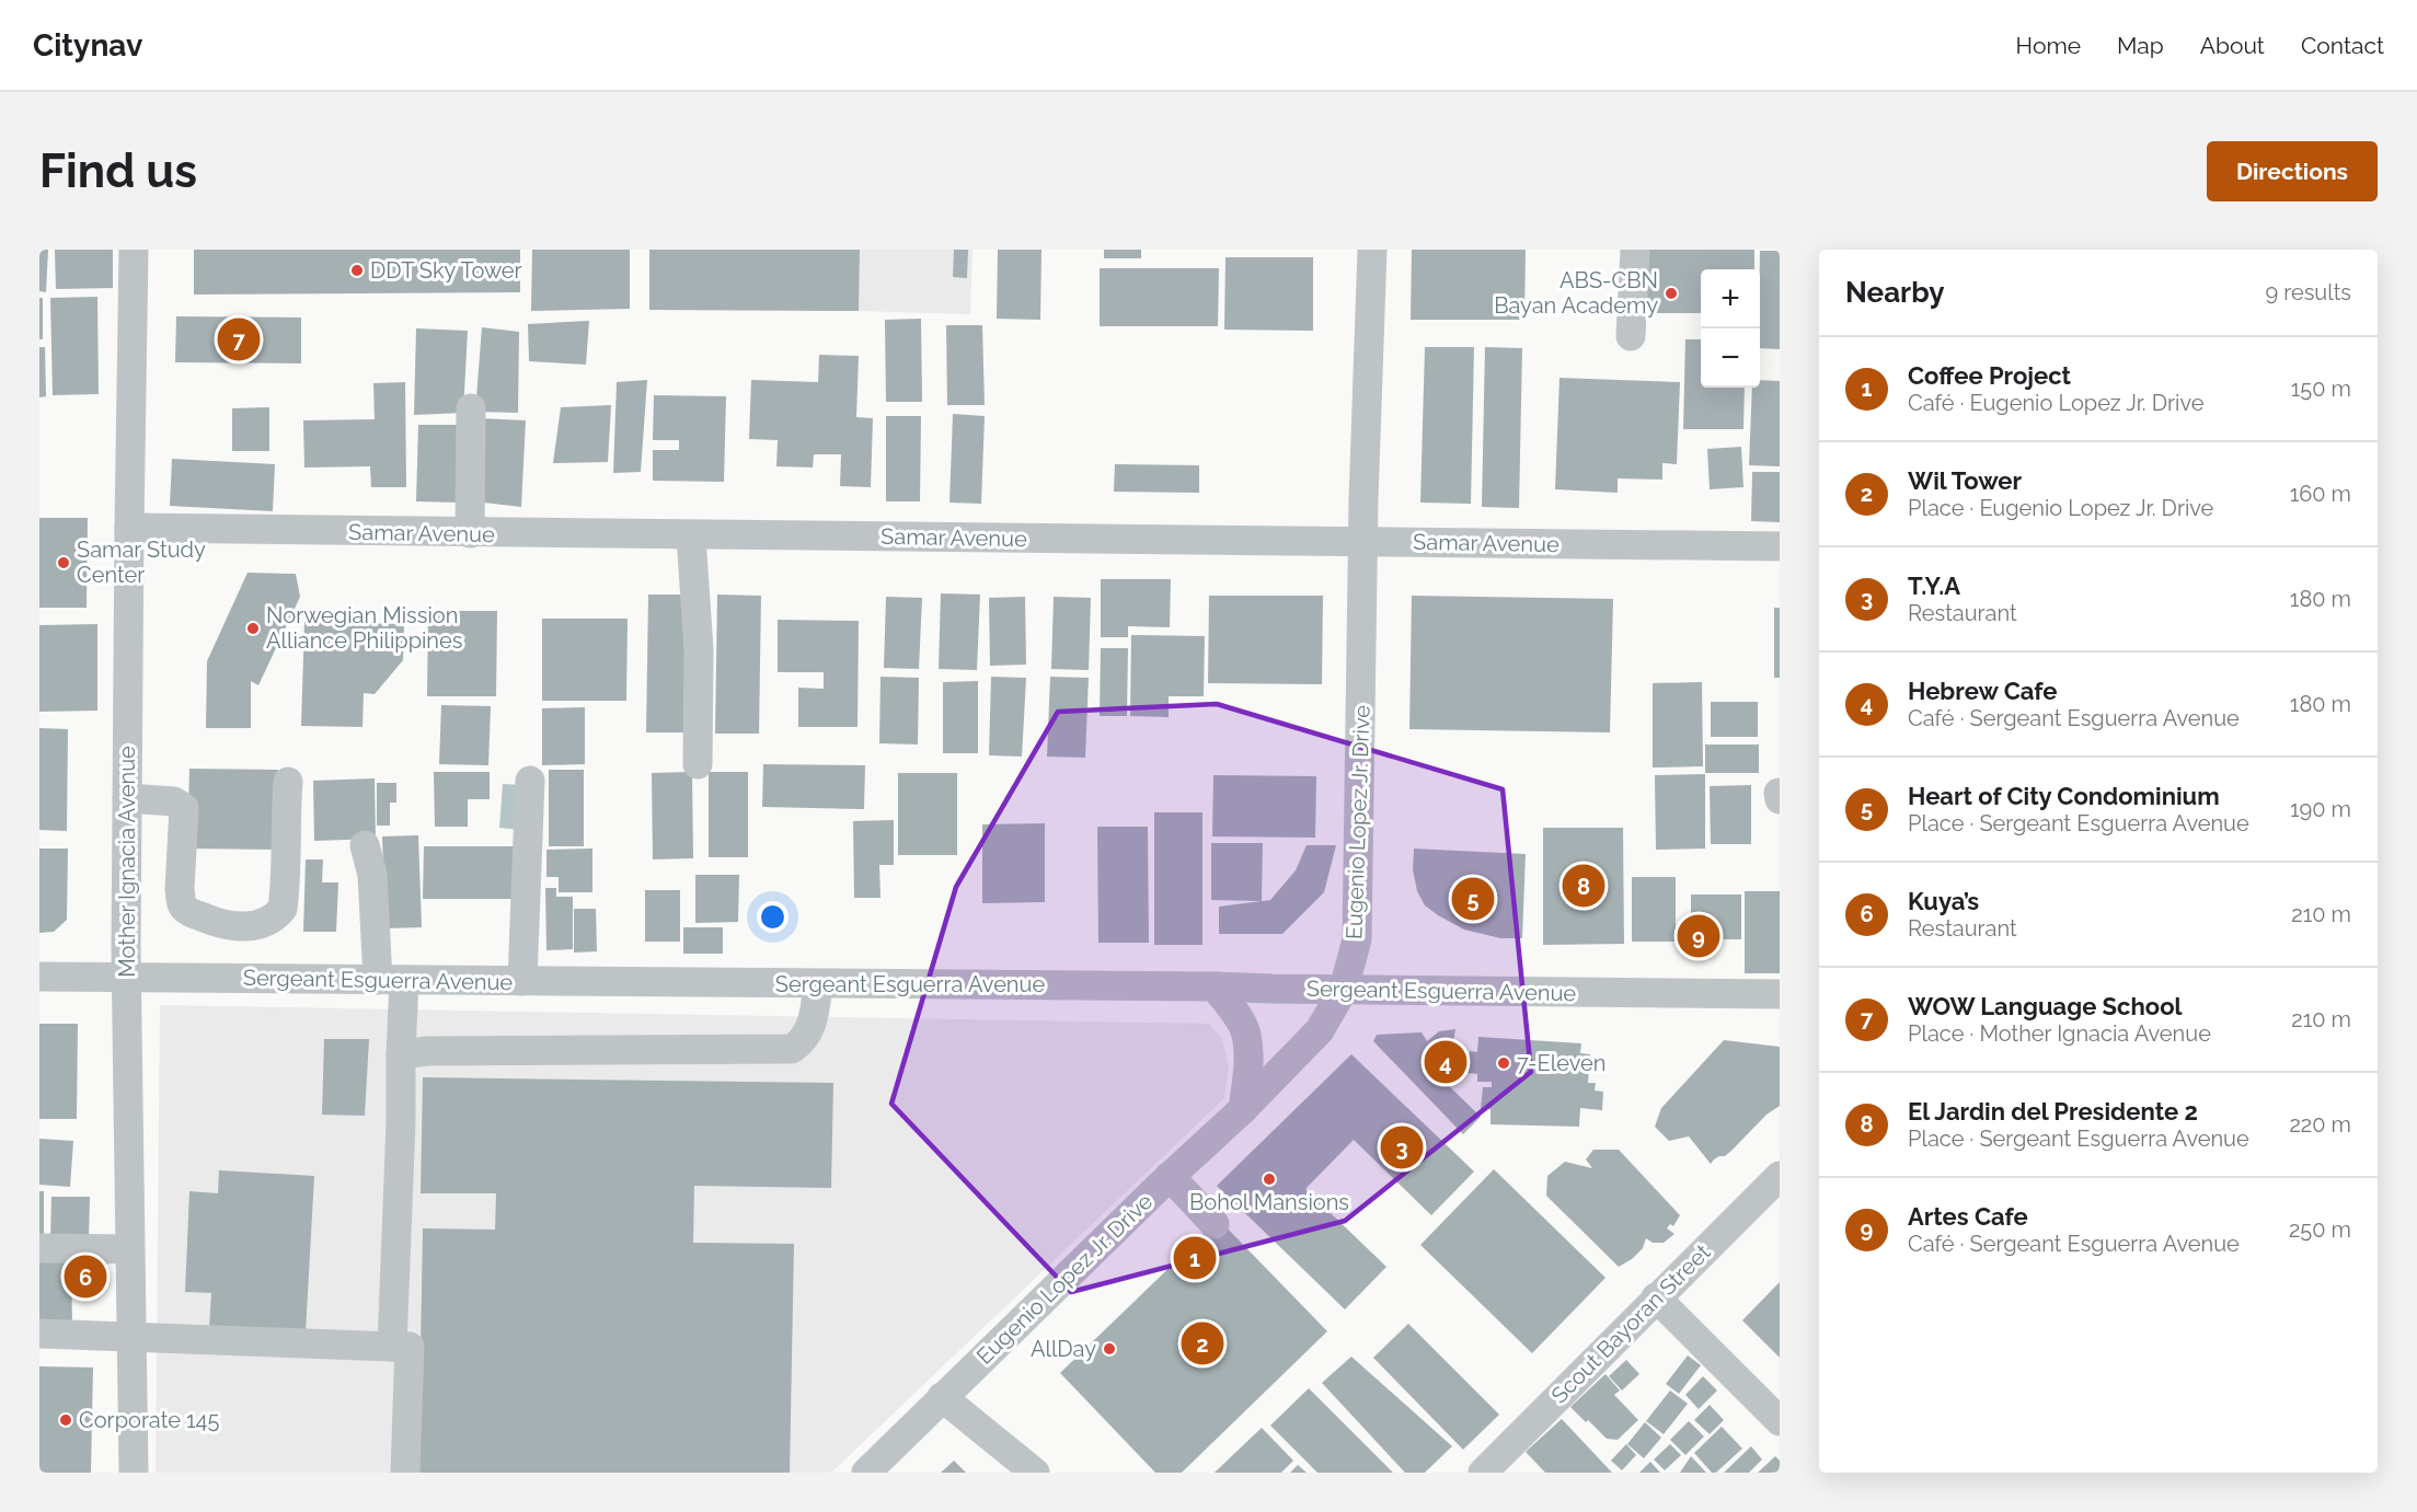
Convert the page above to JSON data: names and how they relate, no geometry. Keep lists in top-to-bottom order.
{
  "streets": {
    "street": [
      "Samar Avenue",
      "Eugenio Lopez Jr. Drive",
      "Mother Ignacia Avenue",
      "Sergeant Esguerra Avenue",
      "Scout Bayoran Street"
    ]
  },
  "crossings": [
    ["Samar Avenue", "Eugenio Lopez Jr. Drive"],
    ["Samar Avenue", "Mother Ignacia Avenue"],
    ["Eugenio Lopez Jr. Drive", "Sergeant Esguerra Avenue"],
    ["Mother Ignacia Avenue", "Sergeant Esguerra Avenue"]
  ],
  "places": [
    "DDT Sky Tower",
    "ABS-CBN Bayan Academy",
    "Samar Study Center",
    "Norwegian Mission Alliance Philippines",
    "7-Eleven",
    "Bohol Mansions",
    "AllDay",
    "Corporate 145"
  ],
  "page": {
    "header": "Citynav",
    "nav": [
      "Home",
      "Map",
      "About",
      "Contact"
    ],
    "buttons": "Directions",
    "title": "Find us",
    "heading": ["Nearby", "9 results"],
    "map_buttons": ["+", "−"],
    "pins": [
      "7",
      "8",
      "5",
      "9",
      "4",
      "3",
      "1",
      "6",
      "2"
    ],
    "list": [
      {
        "mark": "1",
        "name": "Coffee Project",
        "note": "Café · Eugenio Lopez Jr. Drive",
        "value": "150 m"
      },
      {
        "mark": "2",
        "name": "Wil Tower",
        "note": "Place · Eugenio Lopez Jr. Drive",
        "value": "160 m"
      },
      {
        "mark": "3",
        "name": "T.Y.A",
        "note": "Restaurant",
        "value": "180 m"
      },
      {
        "mark": "4",
        "name": "Hebrew Cafe",
        "note": "Café · Sergeant Esguerra Avenue",
        "value": "180 m"
      },
      {
        "mark": "5",
        "name": "Heart of City Condominium",
        "note": "Place · Sergeant Esguerra Avenue",
        "value": "190 m"
      },
      {
        "mark": "6",
        "name": "Kuya’s",
        "note": "Restaurant",
        "value": "210 m"
      },
      {
        "mark": "7",
        "name": "WOW Language School",
        "note": "Place · Mother Ignacia Avenue",
        "value": "210 m"
      },
      {
        "mark": "8",
        "name": "El Jardin del Presidente 2",
        "note": "Place · Sergeant Esguerra Avenue",
        "value": "220 m"
      },
      {
        "mark": "9",
        "name": "Artes Cafe",
        "note": "Café · Sergeant Esguerra Avenue",
        "value": "250 m"
      }
    ]
  }
}
